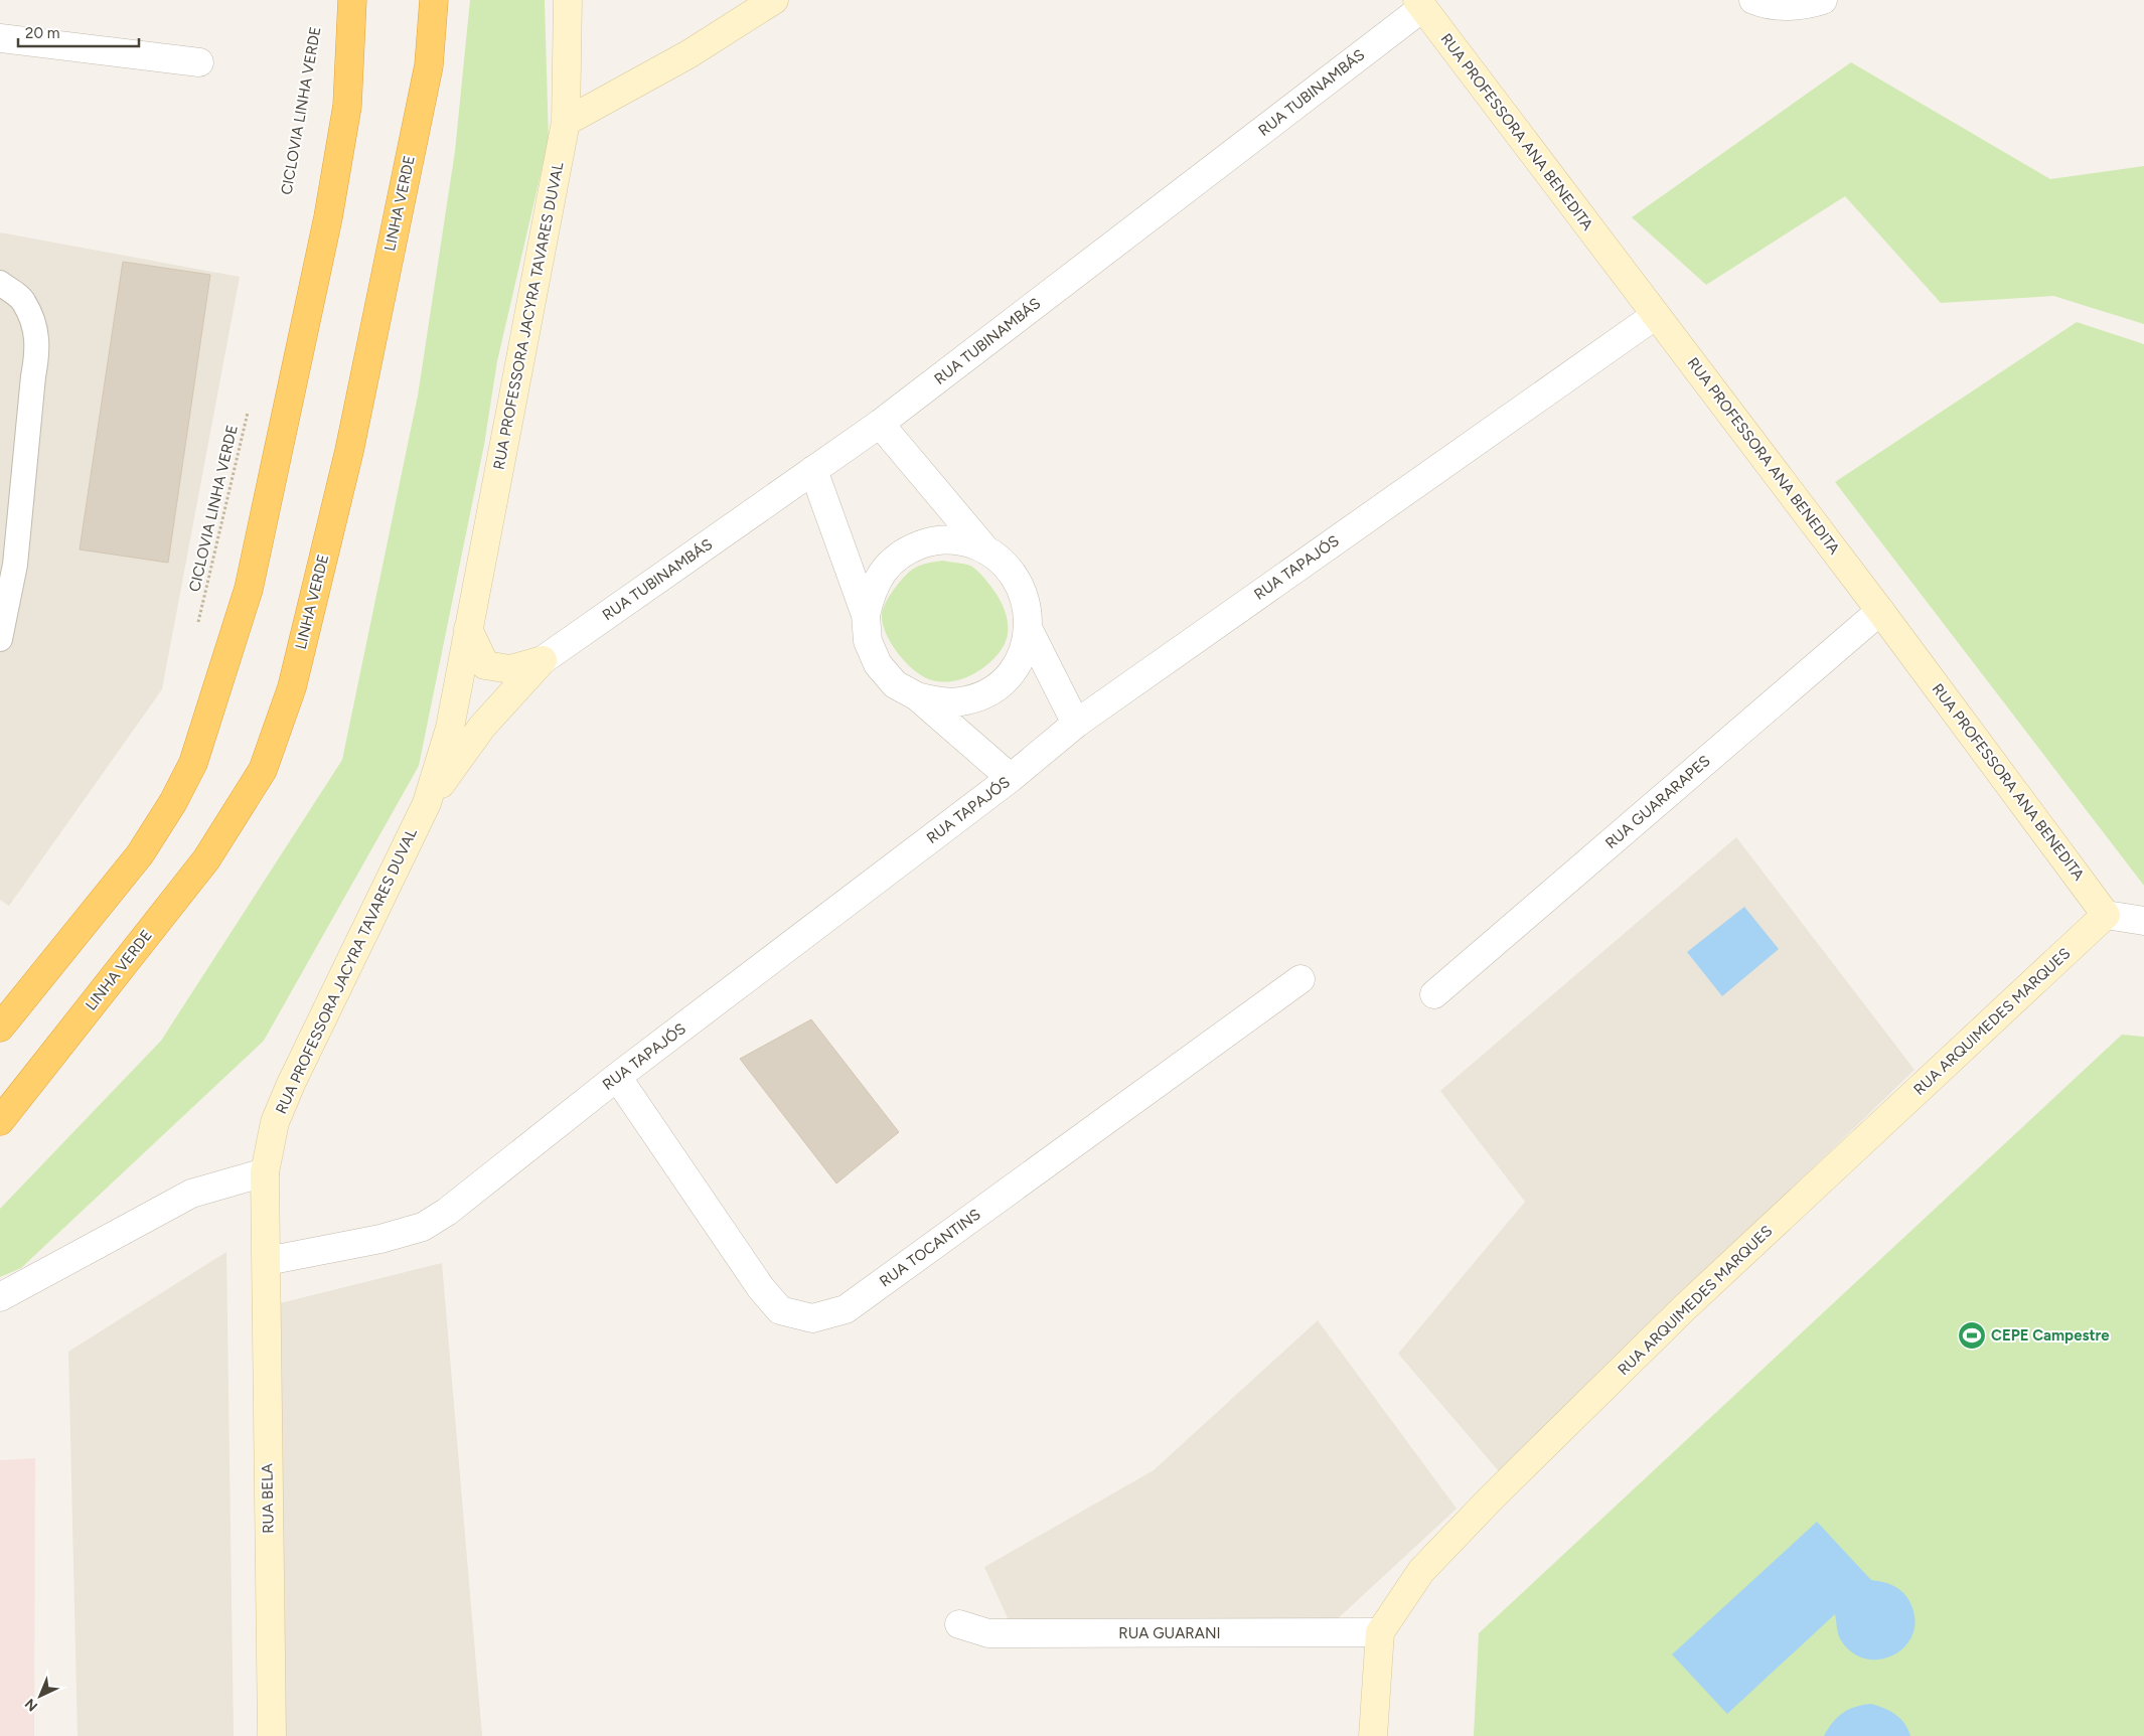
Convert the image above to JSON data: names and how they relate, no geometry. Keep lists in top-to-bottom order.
{
  "streets": {
    "highway": ["LINHA VERDE"],
    "street": [
      "RUA TUBINAMBÁS",
      "RUA PROFESSORA ANA BENEDITA",
      "RUA PROFESSORA JACYRA TAVARES DUVAL",
      "RUA TAPAJÓS",
      "RUA GUARARAPES",
      "RUA ARQUIMEDES MARQUES",
      "RUA TOCANTINS",
      "RUA BELA",
      "RUA GUARANI"
    ],
    "path": ["CICLOVIA LINHA VERDE"]
  },
  "crossings": [
    ["RUA TUBINAMBÁS", "RUA PROFESSORA ANA BENEDITA"],
    ["RUA TUBINAMBÁS", "RUA PROFESSORA JACYRA TAVARES DUVAL"],
    ["RUA PROFESSORA ANA BENEDITA", "RUA TAPAJÓS"],
    ["RUA PROFESSORA ANA BENEDITA", "RUA GUARARAPES"],
    ["RUA PROFESSORA ANA BENEDITA", "RUA ARQUIMEDES MARQUES"],
    ["RUA PROFESSORA JACYRA TAVARES DUVAL", "RUA TAPAJÓS"],
    ["RUA PROFESSORA JACYRA TAVARES DUVAL", "RUA BELA"],
    ["RUA TAPAJÓS", "RUA TOCANTINS"],
    ["RUA TAPAJÓS", "RUA BELA"],
    ["RUA ARQUIMEDES MARQUES", "RUA GUARANI"]
  ],
  "places": {
    "sports": ["CEPE Campestre"]
  },
  "scale_bar": "20 m",
  "north": "bottom left"
}
